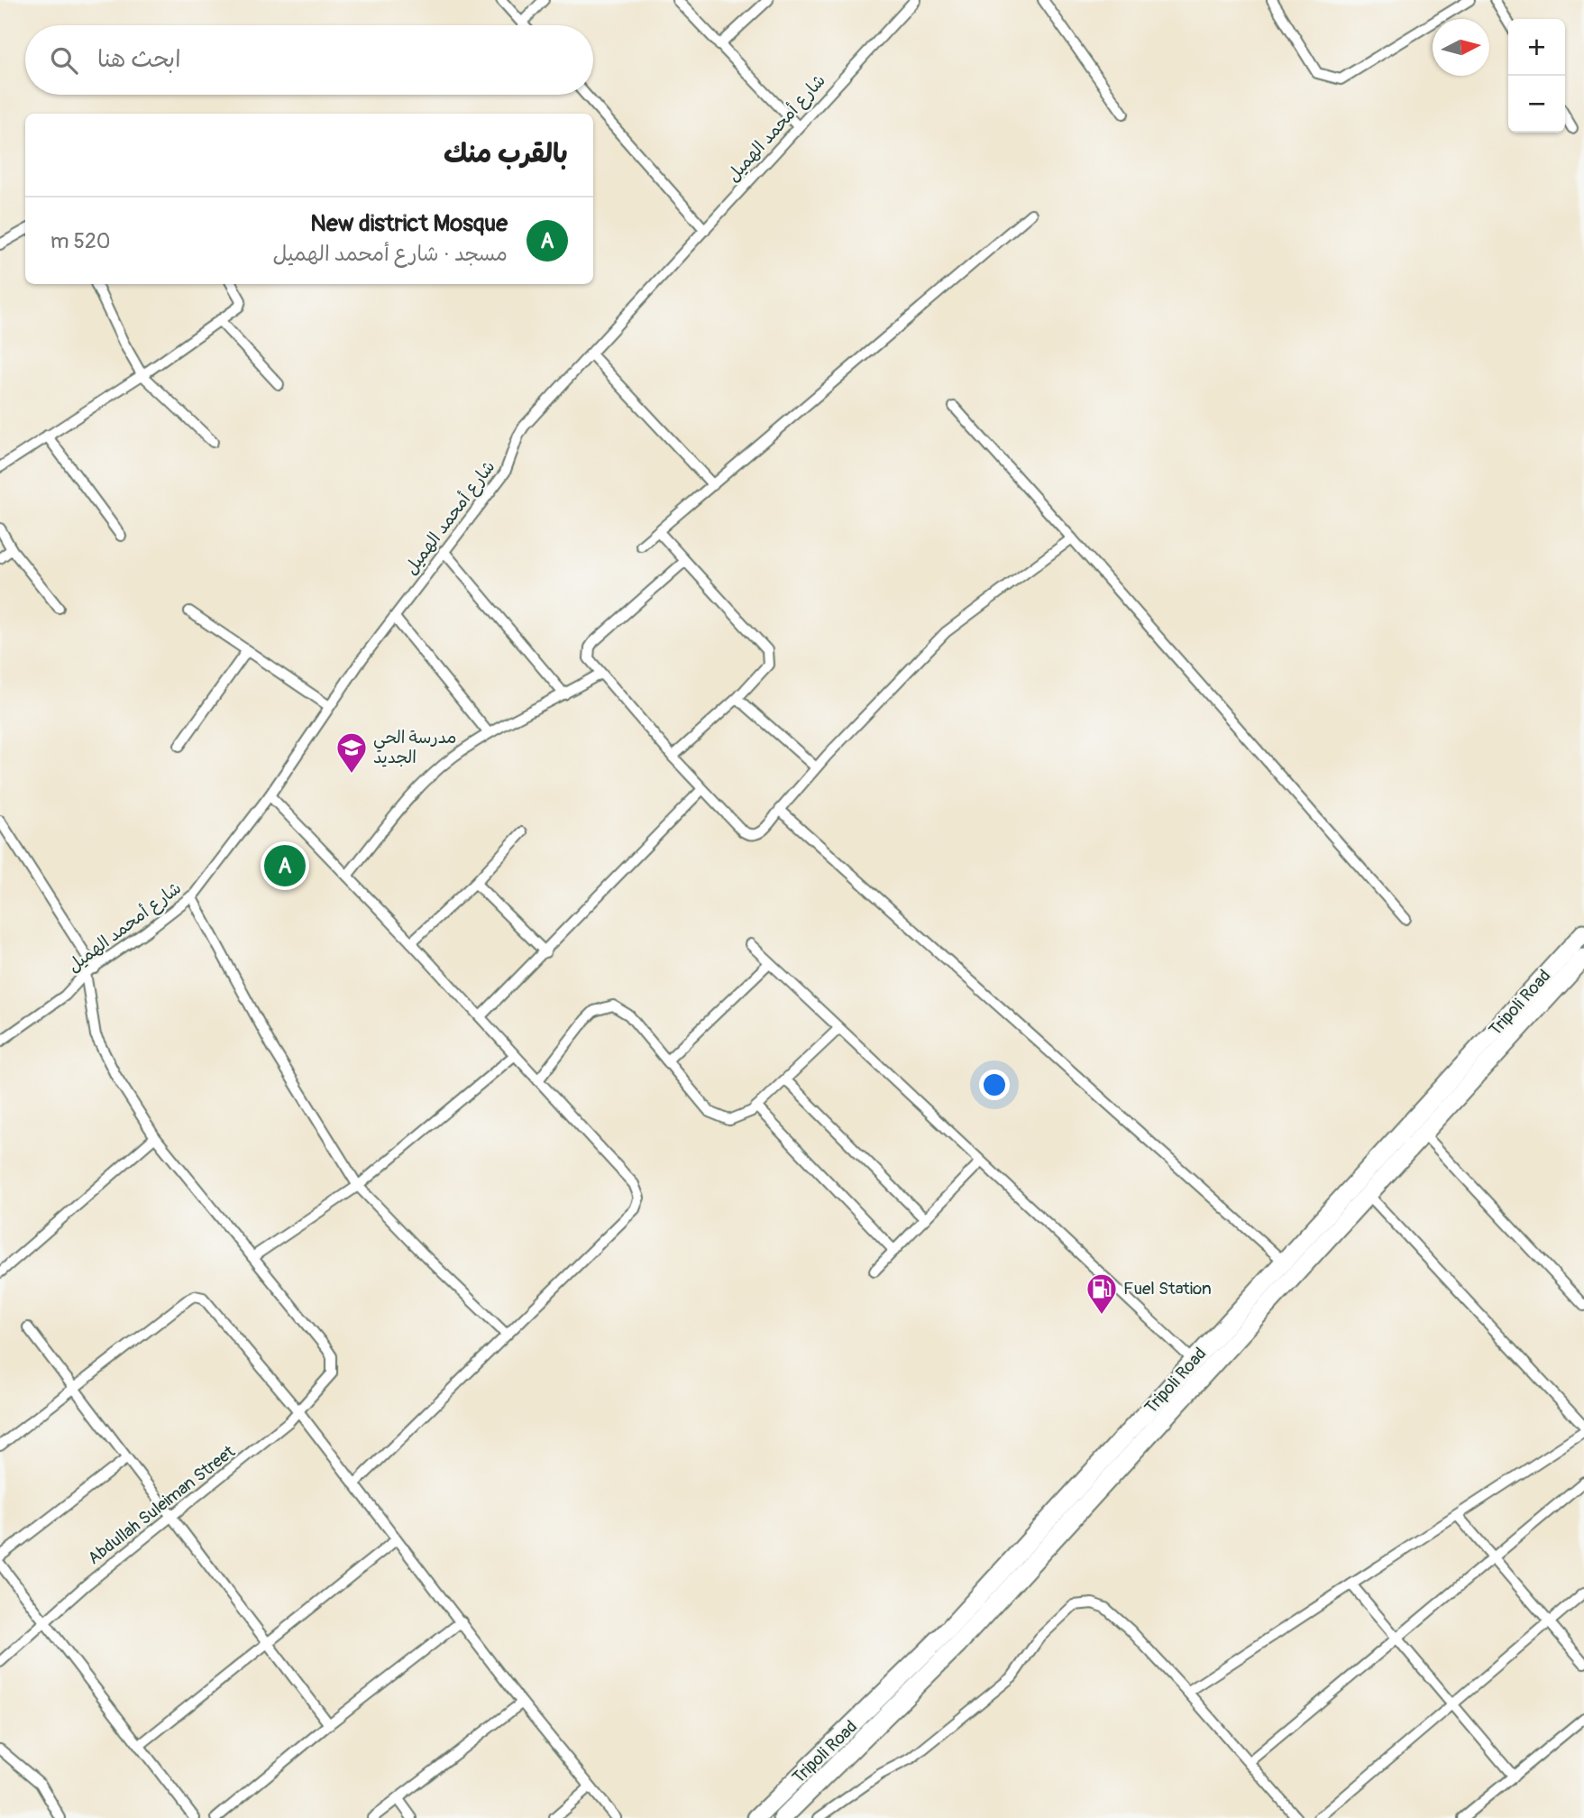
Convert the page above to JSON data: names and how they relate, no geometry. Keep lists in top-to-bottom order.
{
  "streets": {
    "highway": ["Tripoli Road"],
    "street": ["شارع أمحمد الهميل", "Abdullah Suleiman Street"]
  },
  "places": {
    "school or university": ["مدرسة الحي الجديد"],
    "fuel station": ["Fuel Station"]
  },
  "north": "right",
  "page": {
    "map_buttons": ["+", "−"],
    "search": "ابحث هنا",
    "heading": "بالقرب منك",
    "list": [
      {
        "mark": "A",
        "name": "New district Mosque",
        "note": "مسجد · شارع أمحمد الهميل",
        "value": "520 m"
      }
    ],
    "pins": "A"
  }
}
